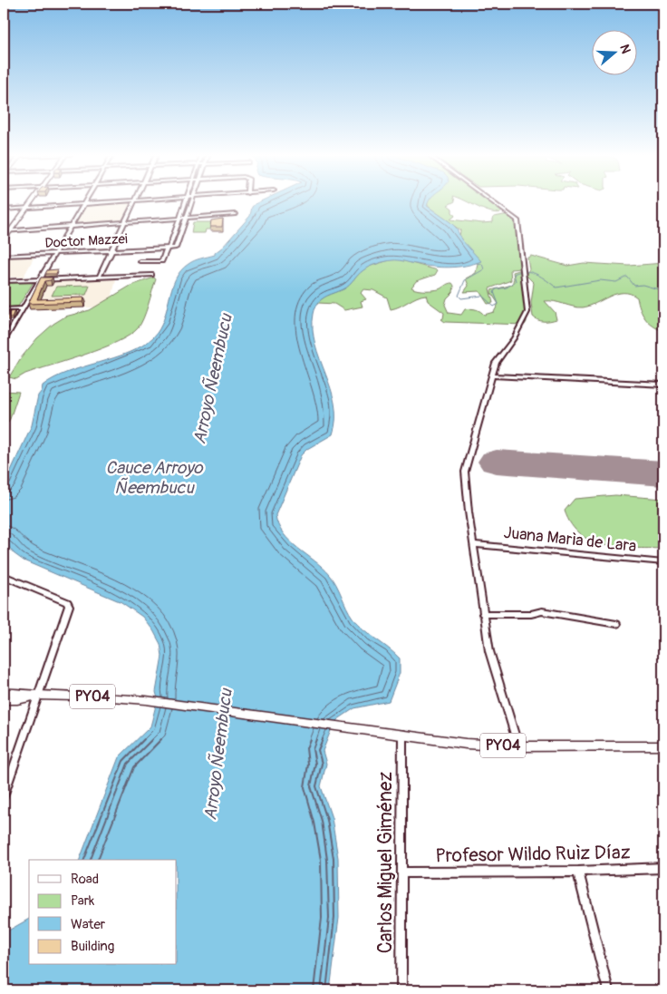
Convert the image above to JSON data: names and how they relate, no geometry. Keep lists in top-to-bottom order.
{
  "streets": {
    "main road": ["PY04"],
    "street": [
      "Doctor Mazzei",
      "Juana Marìa de Lara",
      "Profesor Wildo Ruìz Díaz",
      "Carlos Miguel Giménez"
    ]
  },
  "crossings": [
    ["PY04", "Carlos Miguel Giménez"],
    ["Profesor Wildo Ruìz Díaz", "Carlos Miguel Giménez"]
  ],
  "water": ["Arroyo Ñeembucu", "Cauce Arroyo Ñeembucu"],
  "legend": [
    "Road",
    "Park",
    "Water",
    "Building"
  ],
  "north": "right"
}
